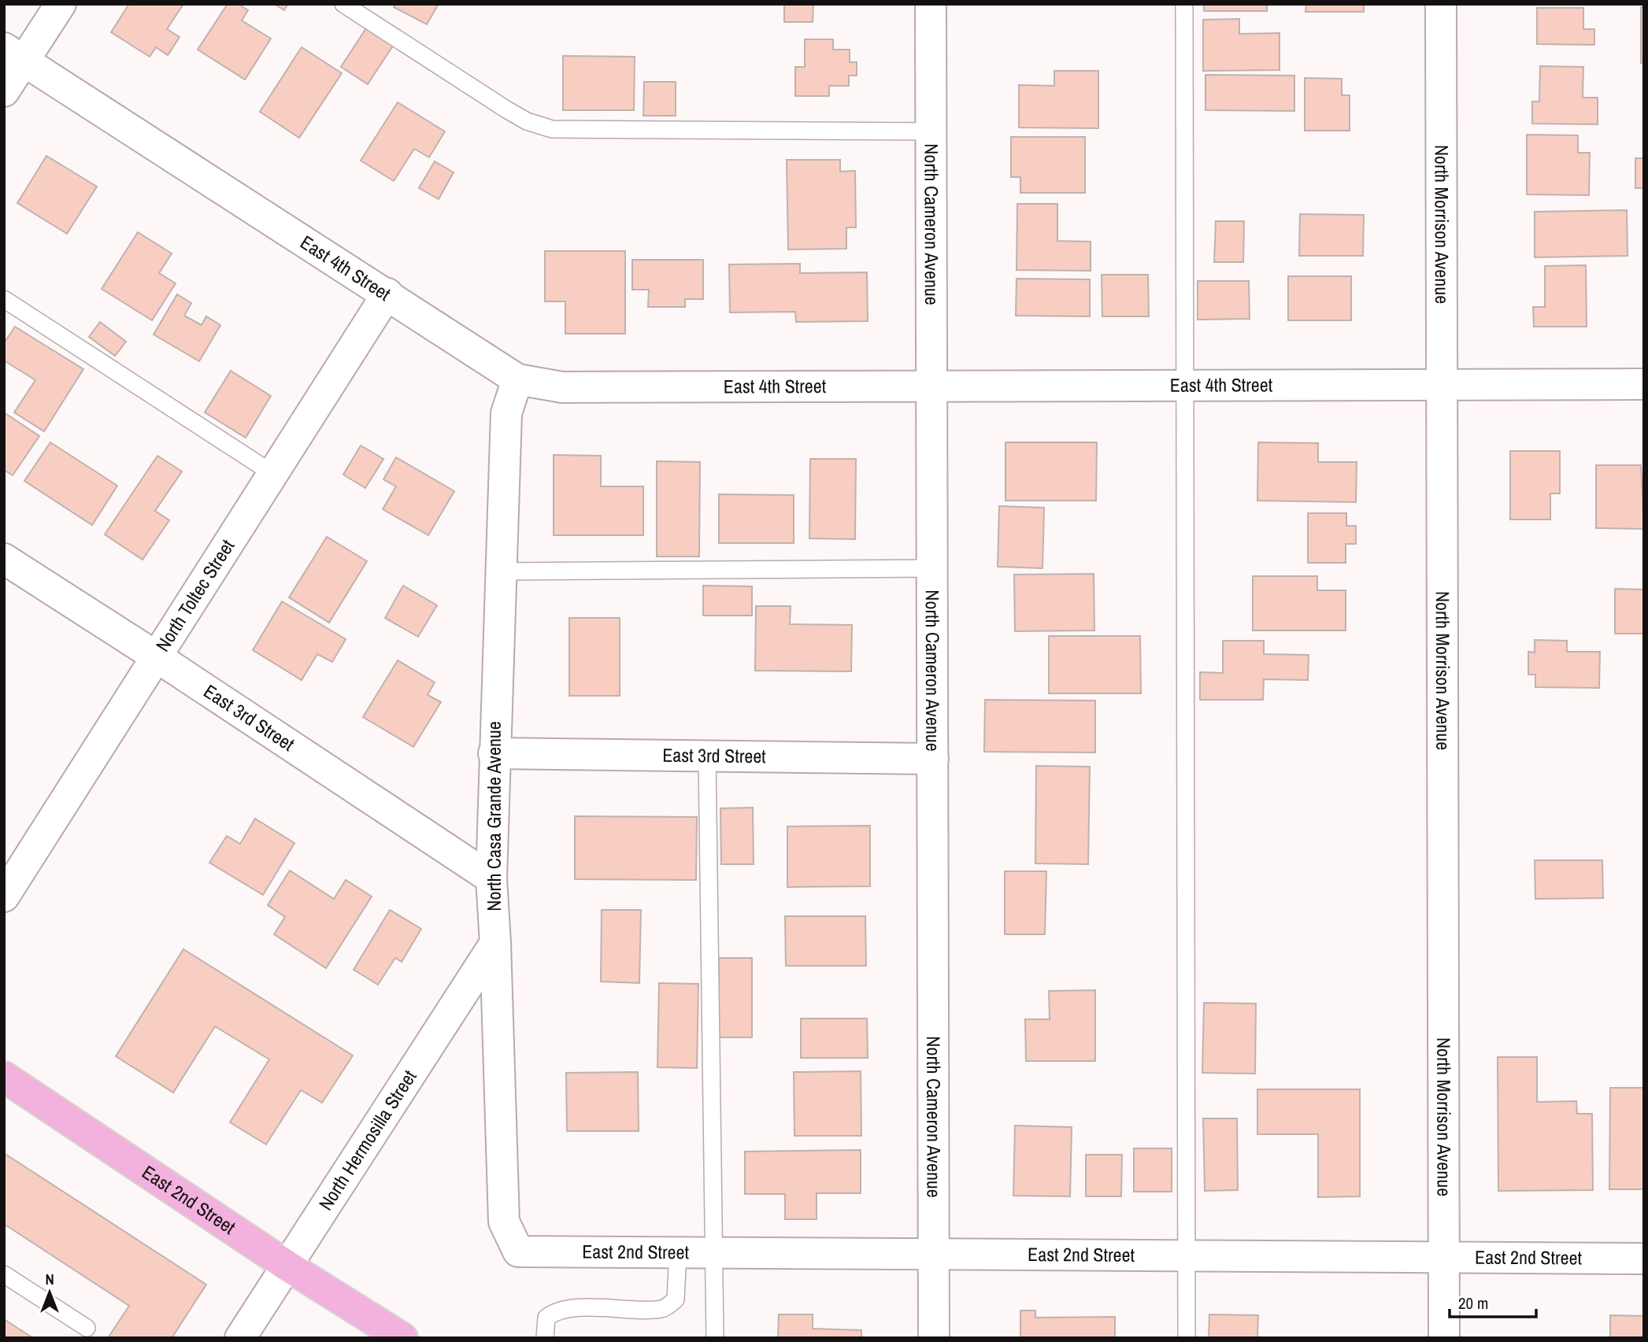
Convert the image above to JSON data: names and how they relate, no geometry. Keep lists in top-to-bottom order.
{
  "streets": {
    "main road": ["East 2nd Street"],
    "street": [
      "North Cameron Avenue",
      "North Morrison Avenue",
      "East 4th Street",
      "North Toltec Street",
      "East 3rd Street",
      "North Casa Grande Avenue",
      "North Hermosilla Street"
    ]
  },
  "crossings": [
    ["North Cameron Avenue", "East 4th Street"],
    ["North Cameron Avenue", "East 3rd Street"],
    ["North Cameron Avenue", "East 2nd Street"],
    ["North Morrison Avenue", "East 4th Street"],
    ["North Morrison Avenue", "East 2nd Street"],
    ["East 4th Street", "North Toltec Street"],
    ["East 4th Street", "North Casa Grande Avenue"],
    ["North Toltec Street", "East 3rd Street"],
    ["East 3rd Street", "North Casa Grande Avenue"],
    ["North Casa Grande Avenue", "North Hermosilla Street"],
    ["North Casa Grande Avenue", "East 2nd Street"],
    ["North Hermosilla Street", "East 2nd Street"]
  ],
  "scale_bar": "20 m",
  "north": "top"
}
